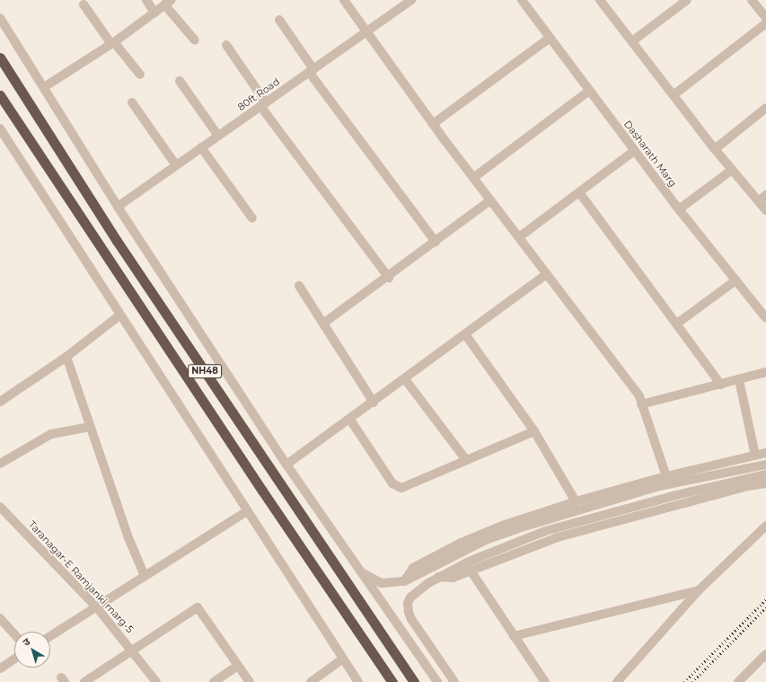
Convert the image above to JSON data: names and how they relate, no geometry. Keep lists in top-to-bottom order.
{
  "streets": {
    "highway": ["NH48"],
    "street": ["80ft Road", "Dasharath Marg", "Taranagar-E Ramjanki marg-5"]
  },
  "north": "top left"
}
